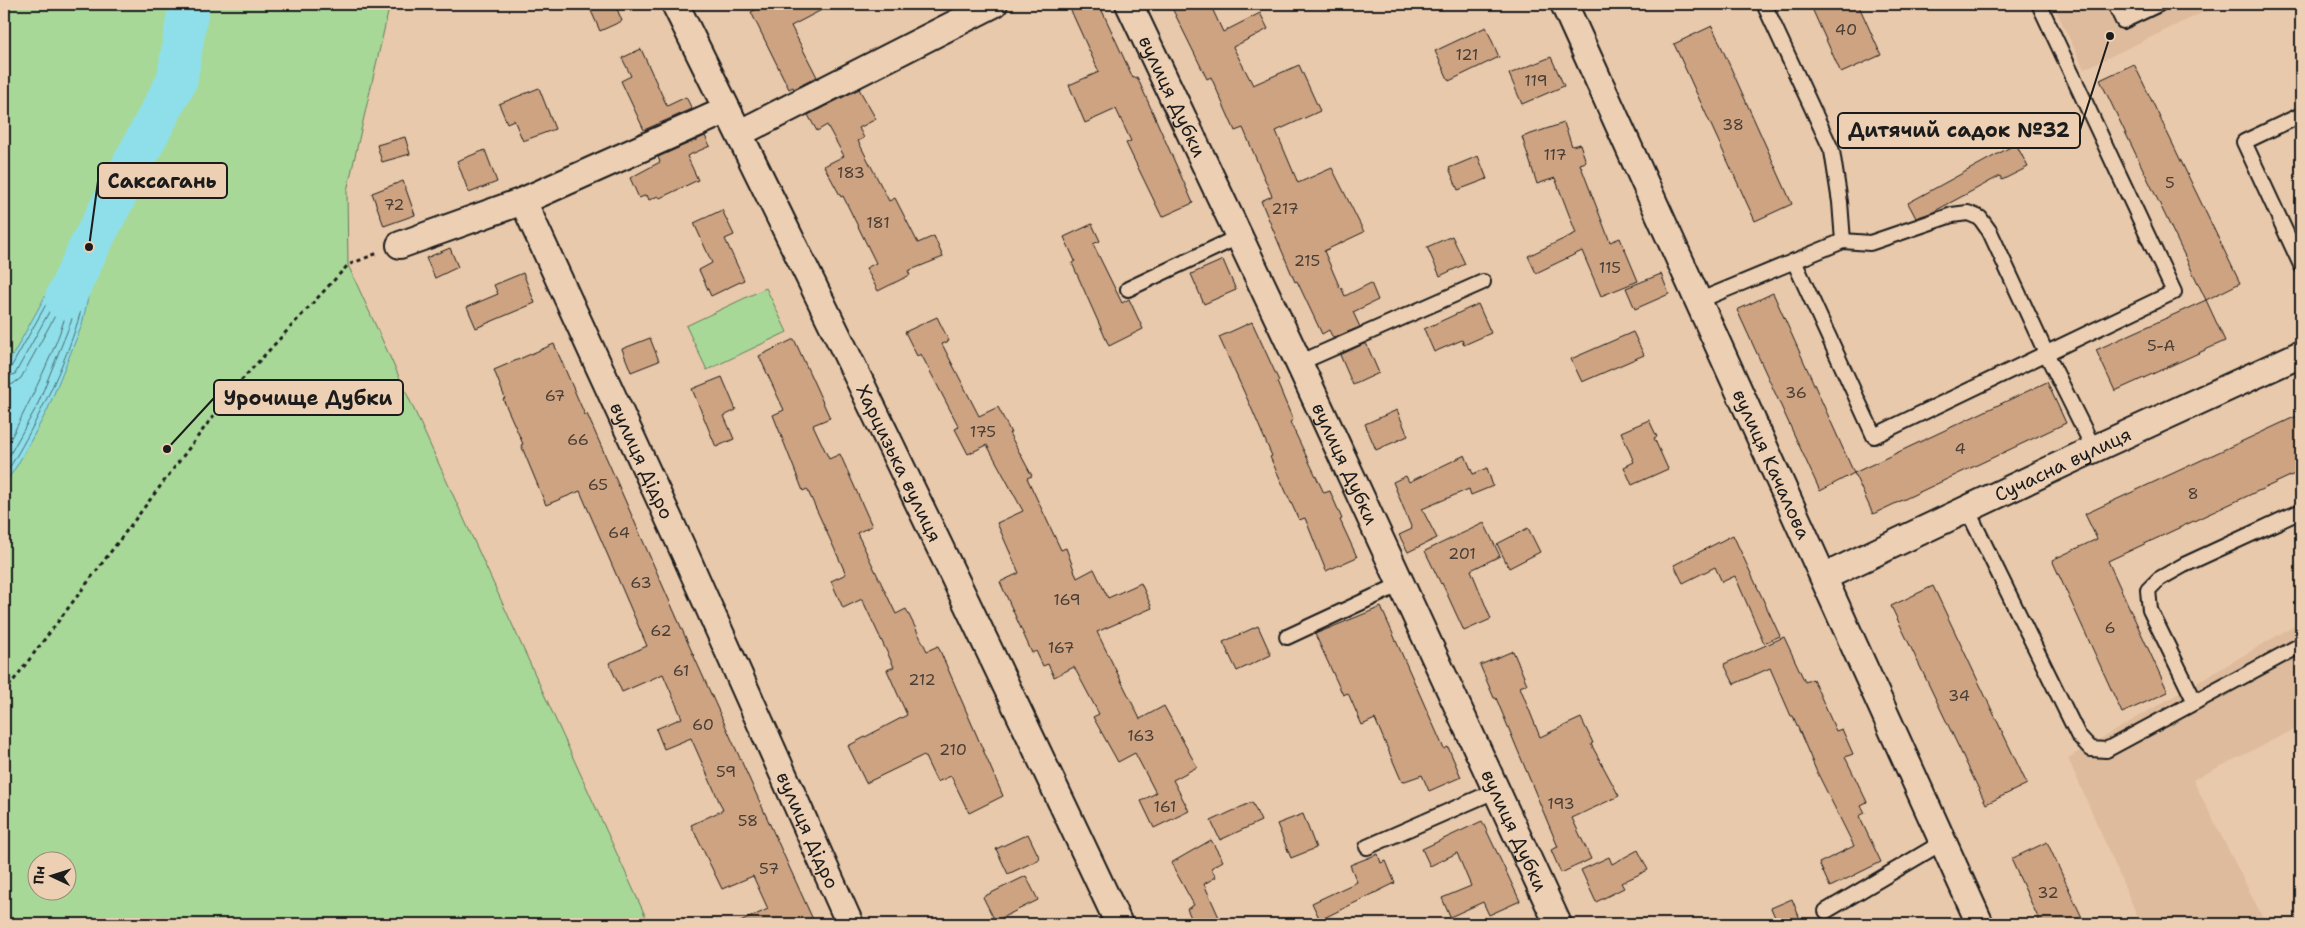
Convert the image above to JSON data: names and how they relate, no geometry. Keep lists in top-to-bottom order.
{
  "streets": {
    "street": [
      "вулиця Дубки",
      "вулиця Дідро",
      "Харцизька вулиця",
      "вулиця Качалова",
      "Сучасна вулиця"
    ]
  },
  "crossings": [
    ["вулиця Качалова", "Сучасна вулиця"]
  ],
  "places": ["Дитячий садок №32", "Саксагань", "Урочище Дубки"],
  "house_numbers": [
    "40",
    "121",
    "119",
    "38",
    "117",
    "183",
    "5",
    "72",
    "217",
    "181",
    "215",
    "115",
    "5-А",
    "36",
    "67",
    "175",
    "66",
    "4",
    "65",
    "8",
    "64",
    "201",
    "63",
    "169",
    "6",
    "62",
    "167",
    "61",
    "212",
    "34",
    "60",
    "163",
    "210",
    "59",
    "193",
    "161",
    "58",
    "57",
    "32"
  ],
  "north": "left"
}
